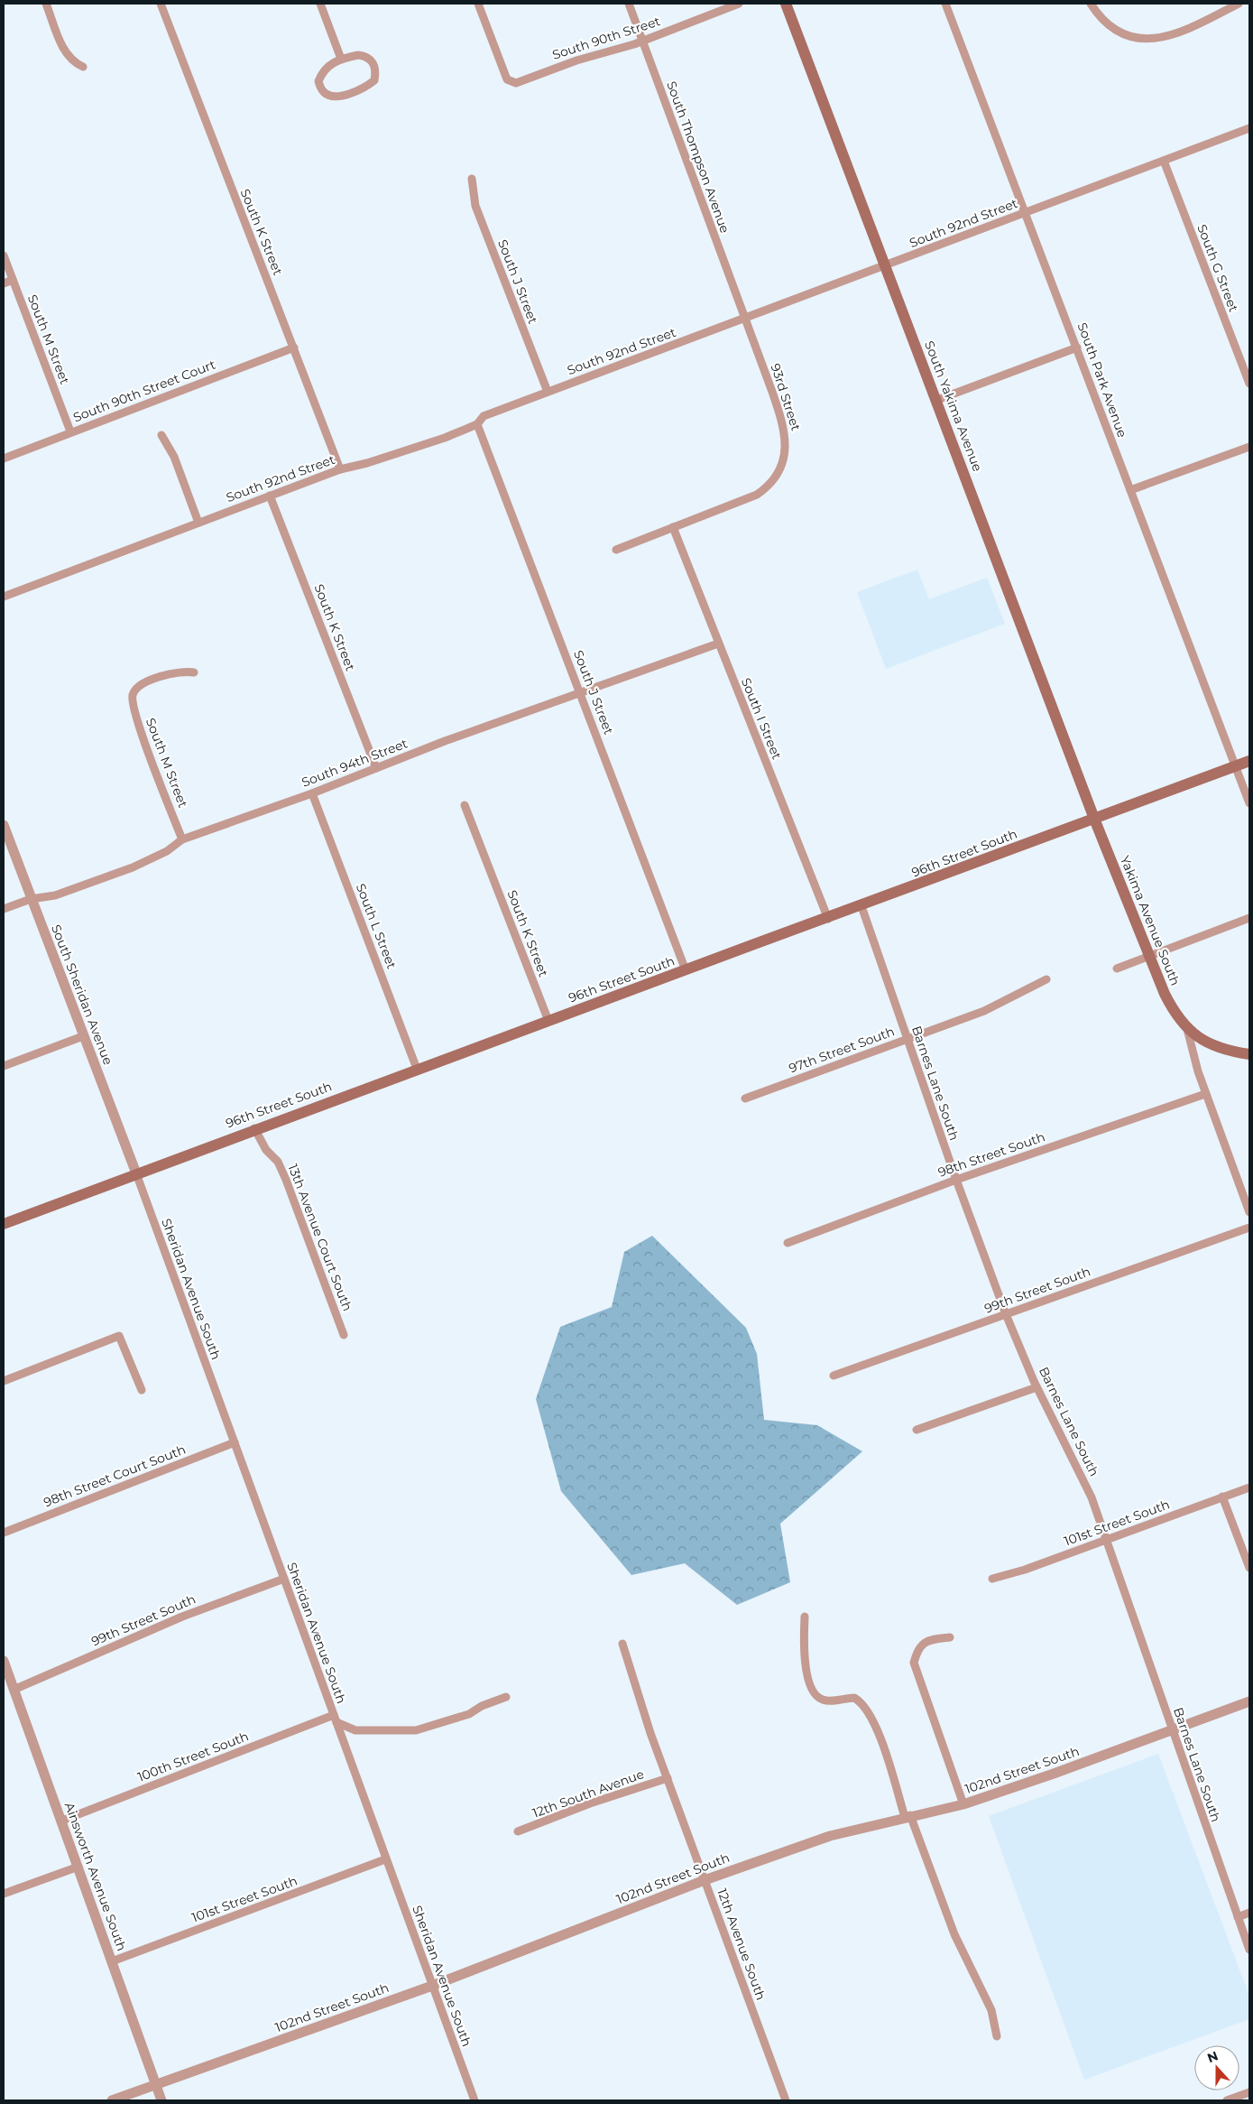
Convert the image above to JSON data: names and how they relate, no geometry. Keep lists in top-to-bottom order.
{
  "streets": {
    "main road": ["South Yakima Avenue", "96th Street South", "Yakima Avenue South"],
    "street": [
      "South 90th Street",
      "South Thompson Avenue",
      "South 92nd Street",
      "South K Street",
      "South G Street",
      "South J Street",
      "South M Street",
      "South Park Avenue",
      "South 90th Street Court",
      "93rd Street",
      "South I Street",
      "South 94th Street",
      "South L Street",
      "South Sheridan Avenue",
      "97th Street South",
      "Barnes Lane South",
      "98th Street South",
      "13th Avenue Court South",
      "Sheridan Avenue South",
      "99th Street South",
      "98th Street Court South",
      "101st Street South",
      "100th Street South",
      "102nd Street South",
      "12th South Avenue",
      "Ainsworth Avenue South",
      "12th Avenue South"
    ]
  },
  "crossings": [
    ["South 90th Street", "South Thompson Avenue"],
    ["South Thompson Avenue", "South 92nd Street"],
    ["South Thompson Avenue", "93rd Street"],
    ["South 92nd Street", "South K Street"],
    ["South 92nd Street", "South G Street"],
    ["South 92nd Street", "South J Street"],
    ["South 92nd Street", "South Park Avenue"],
    ["South 92nd Street", "93rd Street"],
    ["South 92nd Street", "South Yakima Avenue"],
    ["South K Street", "South 90th Street Court"],
    ["South K Street", "South 94th Street"],
    ["South K Street", "96th Street South"],
    ["South J Street", "South 94th Street"],
    ["South J Street", "96th Street South"],
    ["South M Street", "South 90th Street Court"],
    ["South M Street", "South 94th Street"],
    ["South Park Avenue", "96th Street South"],
    ["93rd Street", "South I Street"],
    ["South Yakima Avenue", "96th Street South"],
    ["South Yakima Avenue", "Yakima Avenue South"],
    ["South I Street", "South 94th Street"],
    ["South I Street", "96th Street South"],
    ["South 94th Street", "South L Street"],
    ["South 94th Street", "South Sheridan Avenue"],
    ["96th Street South", "Yakima Avenue South"],
    ["96th Street South", "South L Street"],
    ["96th Street South", "South Sheridan Avenue"],
    ["96th Street South", "Barnes Lane South"],
    ["96th Street South", "13th Avenue Court South"],
    ["96th Street South", "Sheridan Avenue South"],
    ["Yakima Avenue South", "98th Street South"],
    ["South Sheridan Avenue", "Sheridan Avenue South"],
    ["97th Street South", "Barnes Lane South"],
    ["Barnes Lane South", "98th Street South"],
    ["Barnes Lane South", "99th Street South"],
    ["Barnes Lane South", "101st Street South"],
    ["Barnes Lane South", "102nd Street South"],
    ["Sheridan Avenue South", "99th Street South"],
    ["Sheridan Avenue South", "98th Street Court South"],
    ["Sheridan Avenue South", "101st Street South"],
    ["Sheridan Avenue South", "100th Street South"],
    ["Sheridan Avenue South", "102nd Street South"],
    ["99th Street South", "Ainsworth Avenue South"],
    ["101st Street South", "Ainsworth Avenue South"],
    ["100th Street South", "Ainsworth Avenue South"],
    ["102nd Street South", "Ainsworth Avenue South"],
    ["102nd Street South", "12th Avenue South"],
    ["12th South Avenue", "12th Avenue South"]
  ],
  "north": "top"
}
